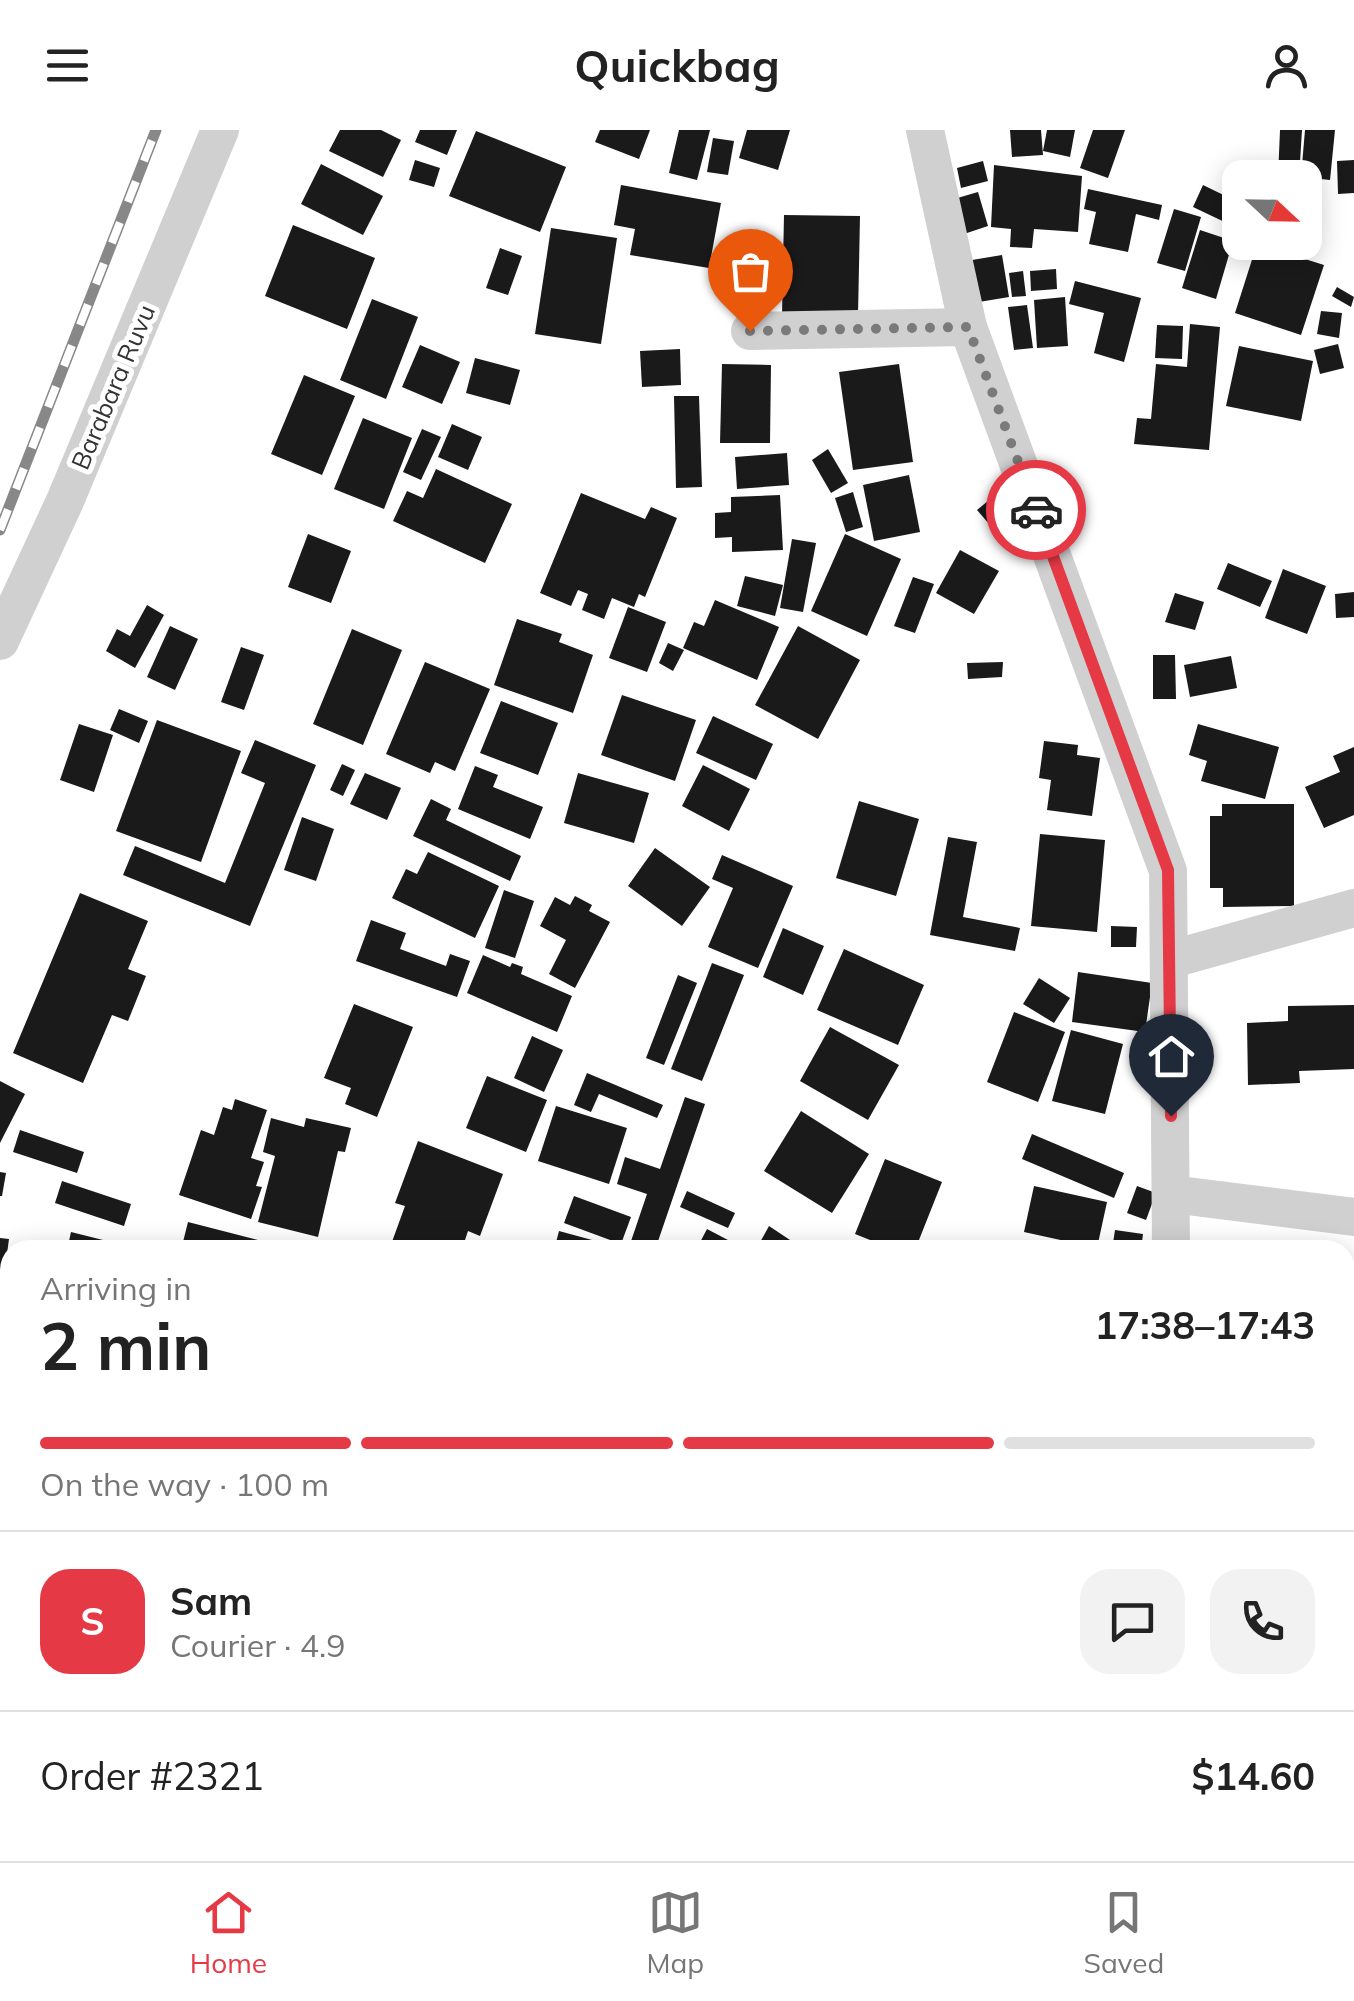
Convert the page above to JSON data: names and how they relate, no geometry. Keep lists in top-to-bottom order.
{
  "streets": {
    "street": ["Barabara Ruvu"]
  },
  "north": "right",
  "page": {
    "header": "Quickbag",
    "heading": ["2 min", "Arriving in", "17:38–17:43"],
    "panel": [
      "Sam",
      "Courier · 4.9",
      "Order #2321",
      "$14.60"
    ],
    "bar": "On the way · 100 m",
    "round": "S",
    "tabs": ["Home", "Map", "Saved"]
  }
}
